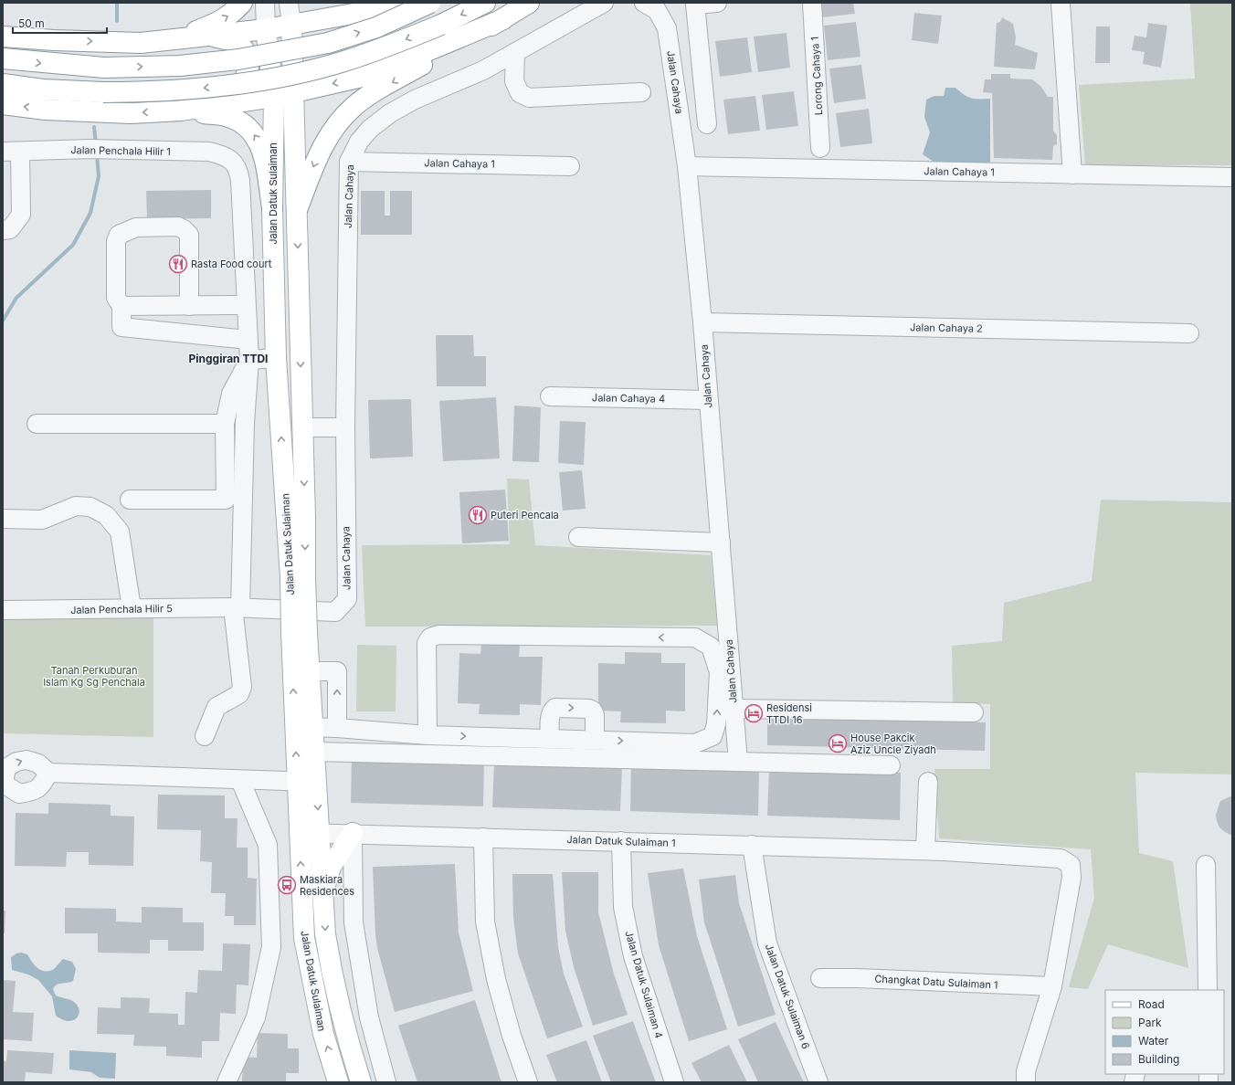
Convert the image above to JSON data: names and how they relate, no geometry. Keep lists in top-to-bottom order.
{
  "streets": {
    "main road": ["Jalan Datuk Sulaiman"],
    "street": [
      "Lorong Cahaya 1",
      "Jalan Cahaya",
      "Jalan Penchala Hilir 1",
      "Jalan Cahaya 1",
      "Jalan Cahaya 2",
      "Jalan Cahaya 4",
      "Jalan Penchala Hilir 5",
      "Jalan Datuk Sulaiman 1",
      "Changkat Datu Sulaiman 1",
      "Jalan Datuk Sulaiman 4",
      "Jalan Datuk Sulaiman 6"
    ]
  },
  "crossings": [
    ["Lorong Cahaya 1", "Jalan Cahaya 1"],
    ["Jalan Cahaya", "Jalan Cahaya 1"],
    ["Jalan Cahaya", "Jalan Cahaya 2"],
    ["Jalan Cahaya", "Jalan Cahaya 4"],
    ["Jalan Cahaya", "Jalan Penchala Hilir 5"],
    ["Jalan Datuk Sulaiman", "Jalan Datuk Sulaiman 1"],
    ["Jalan Datuk Sulaiman 1", "Changkat Datu Sulaiman 1"],
    ["Jalan Datuk Sulaiman 1", "Jalan Datuk Sulaiman 4"],
    ["Jalan Datuk Sulaiman 1", "Jalan Datuk Sulaiman 6"]
  ],
  "districts": ["Pinggiran TTDI"],
  "parks": ["Tanah Perkuburan Islam Kg Sg Penchala"],
  "places": {
    "restaurant": ["Rasta Food court", "Puteri Pencala"],
    "hotel": ["Residensi TTDI 16", "House Pakcik Aziz Uncle Ziyadh"],
    "bus stop": ["Maskiara Residences"]
  },
  "legend": [
    "Road",
    "Park",
    "Water",
    "Building"
  ],
  "scale_bar": "50 m"
}
